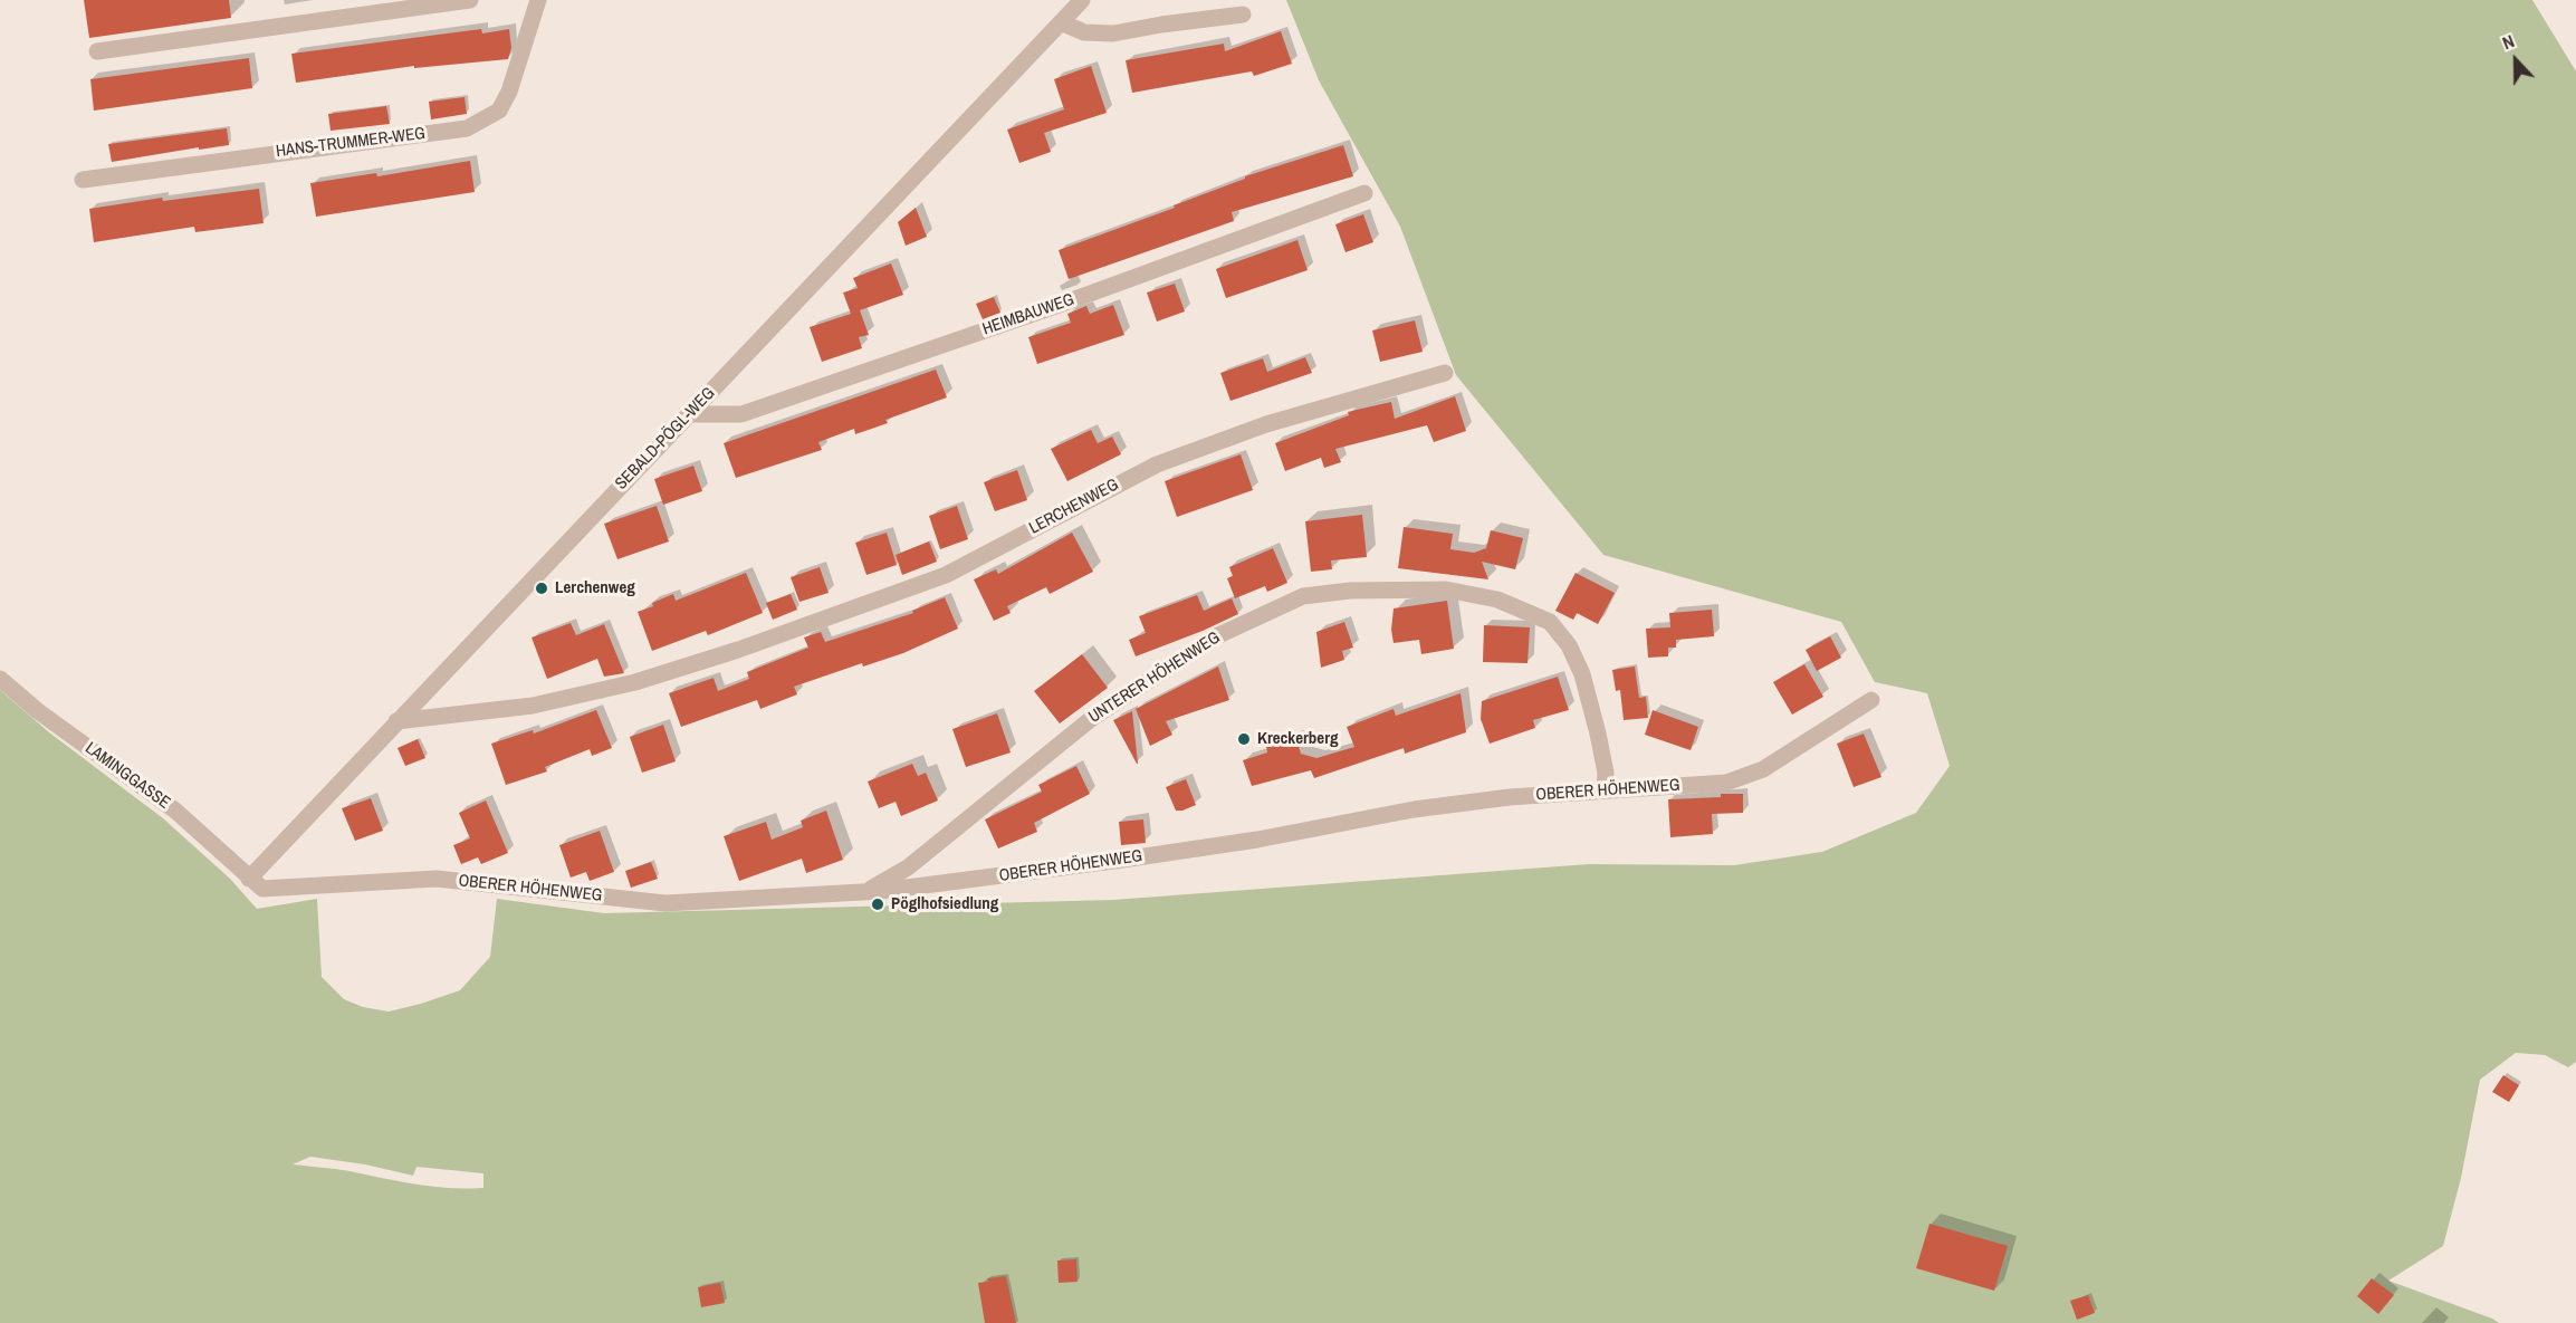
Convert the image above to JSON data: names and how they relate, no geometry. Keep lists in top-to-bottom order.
{
  "streets": {
    "street": [
      "HANS-TRUMMER-WEG",
      "HEIMBAUWEG",
      "SEBALD-PÖGL-WEG",
      "LERCHENWEG",
      "UNTERER HÖHENWEG",
      "LAMINGGASSE",
      "OBERER HÖHENWEG"
    ]
  },
  "crossings": [
    ["HEIMBAUWEG", "SEBALD-PÖGL-WEG"],
    ["SEBALD-PÖGL-WEG", "LERCHENWEG"],
    ["SEBALD-PÖGL-WEG", "LAMINGGASSE"],
    ["SEBALD-PÖGL-WEG", "OBERER HÖHENWEG"],
    ["UNTERER HÖHENWEG", "OBERER HÖHENWEG"],
    ["LAMINGGASSE", "OBERER HÖHENWEG"]
  ],
  "places": ["Lerchenweg", "Kreckerberg", "Pöglhofsiedlung"],
  "north": "top"
}
